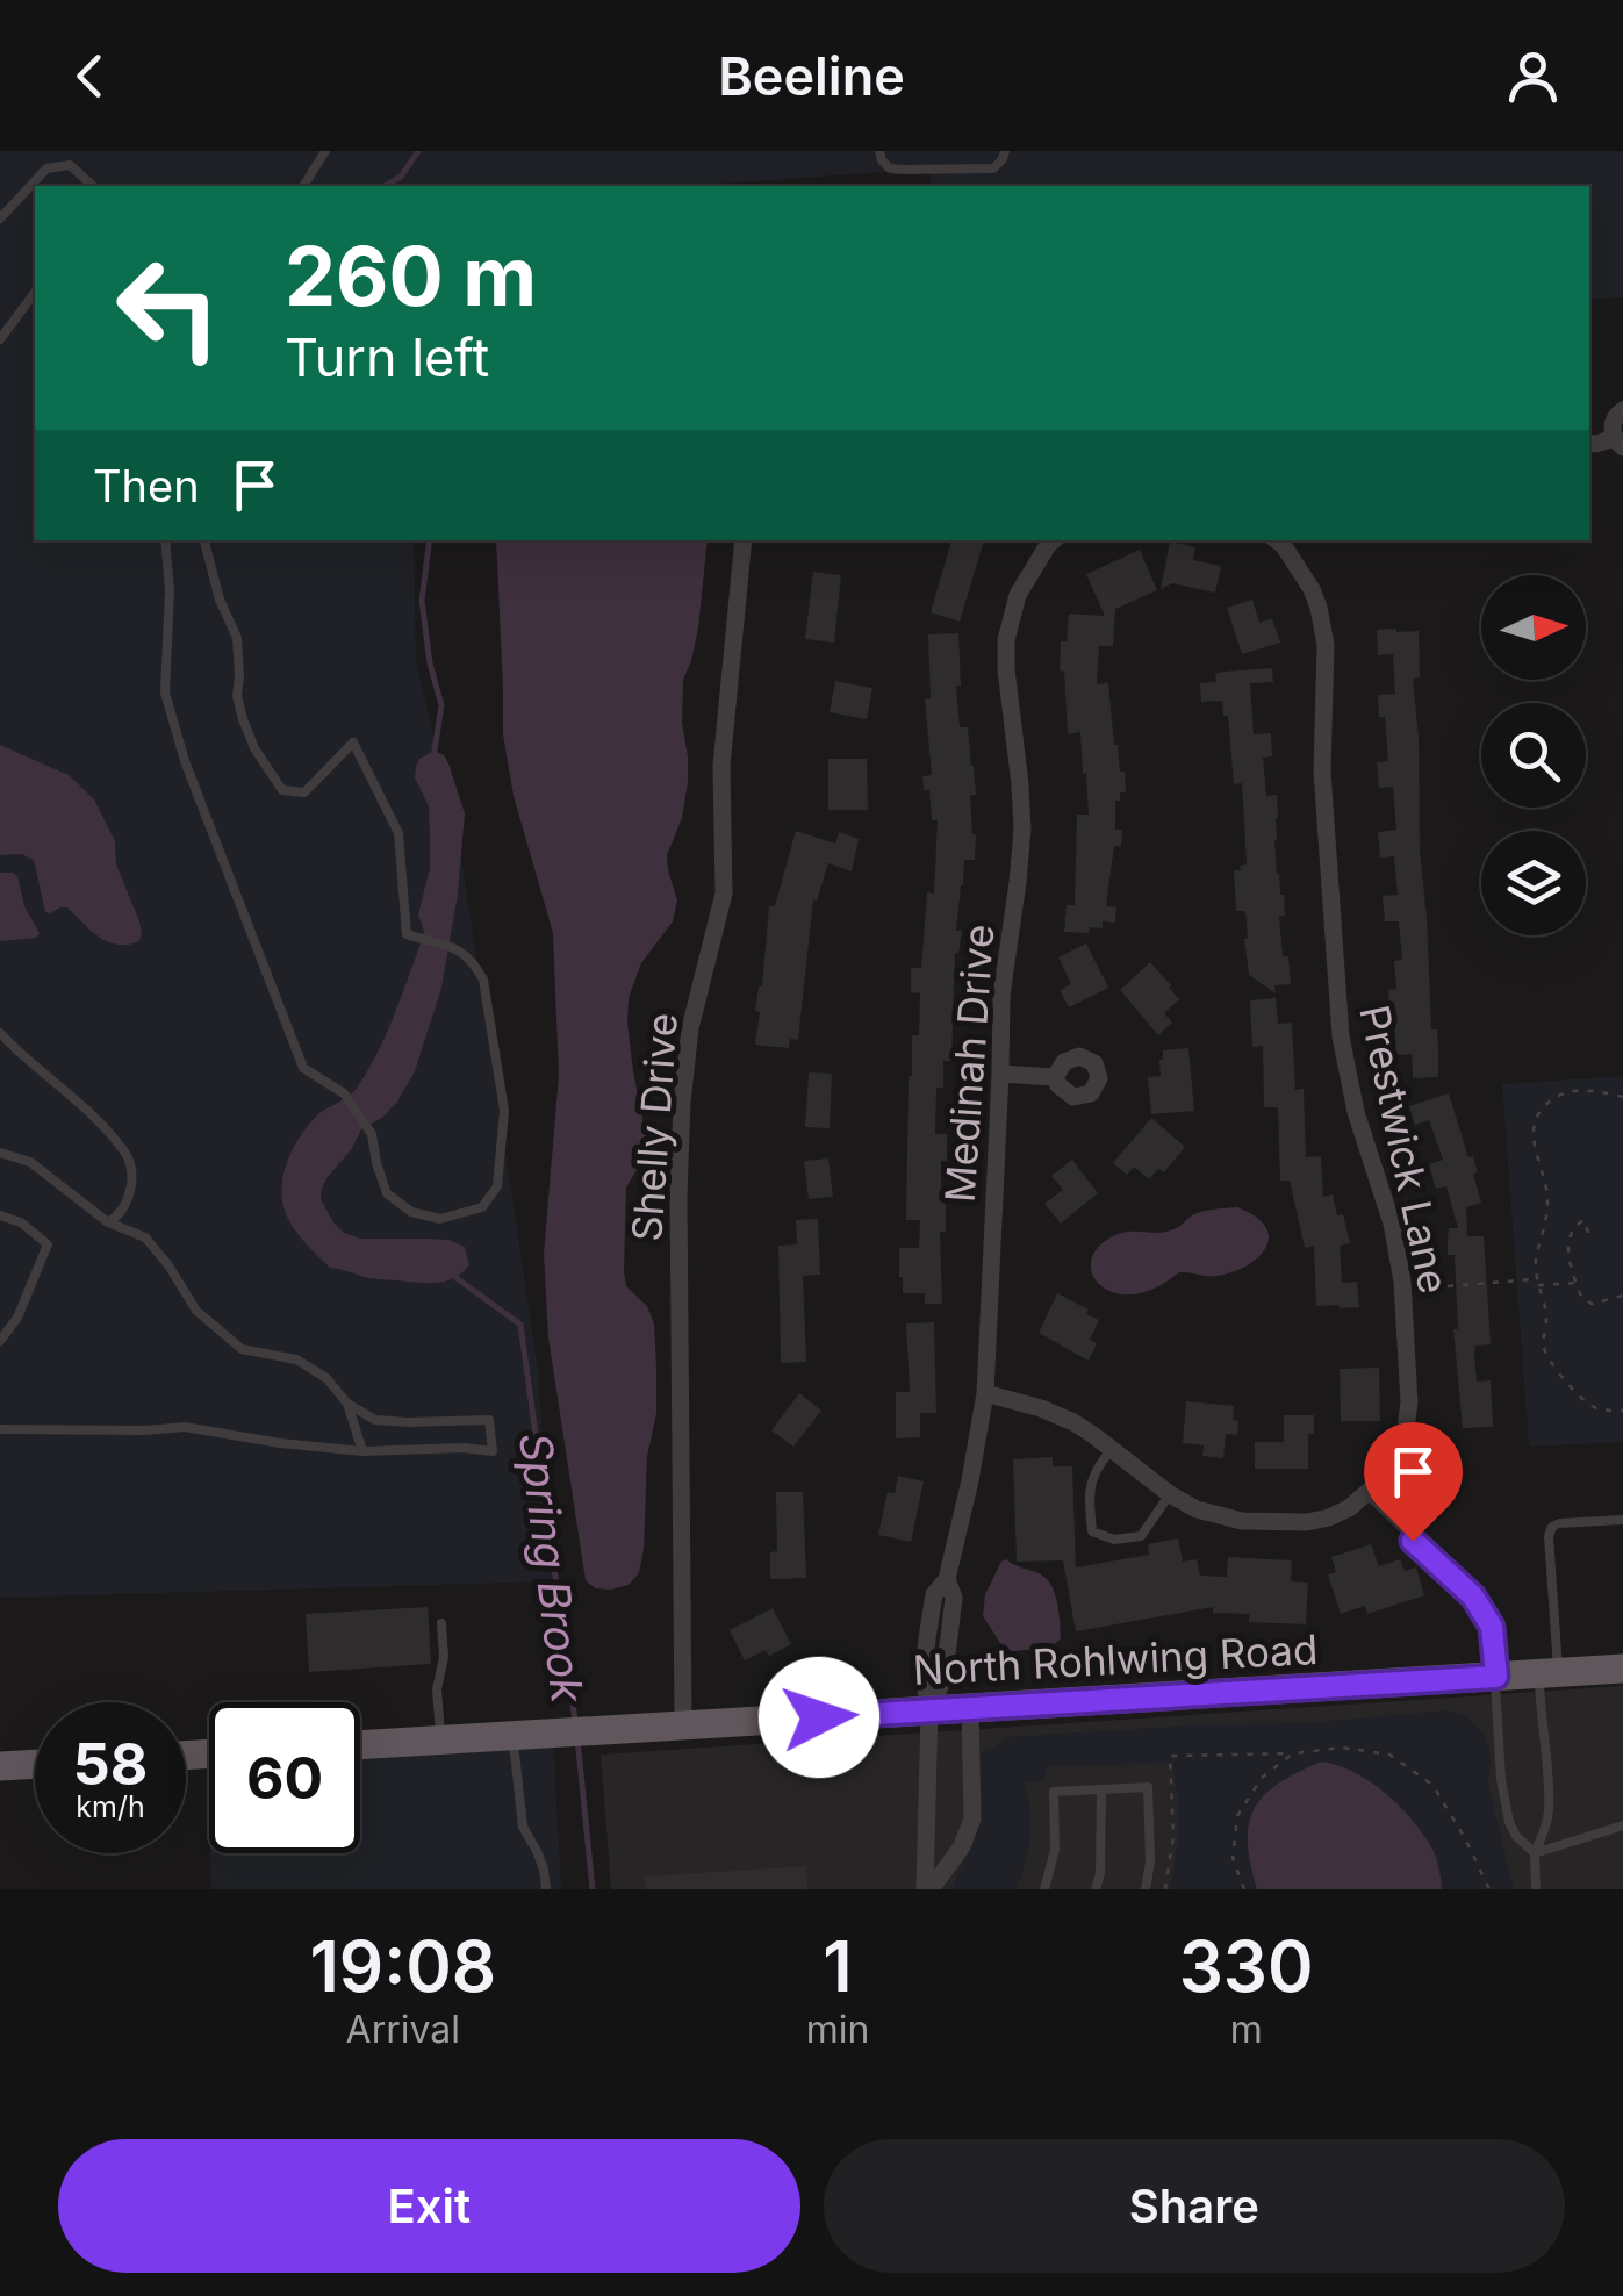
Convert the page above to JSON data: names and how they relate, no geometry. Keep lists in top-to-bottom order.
{
  "streets": {
    "main road": ["North Rohlwing Road"],
    "street": ["Medinah Drive", "Shelly Drive", "Prestwick Lane"]
  },
  "crossings": [
    ["Medinah Drive", "Prestwick Lane"],
    ["Medinah Drive", "North Rohlwing Road"],
    ["Shelly Drive", "North Rohlwing Road"]
  ],
  "water": ["Spring Brook"],
  "north": "right",
  "page": {
    "header": "Beeline",
    "turn": ["260 m", "Turn left"],
    "then": "Then",
    "speed": "58 km/h",
    "limit": "60",
    "eta": [
      "19:08",
      "Arrival",
      "1",
      "min",
      "330",
      "m"
    ],
    "buttons": ["Exit", "Share"]
  }
}
